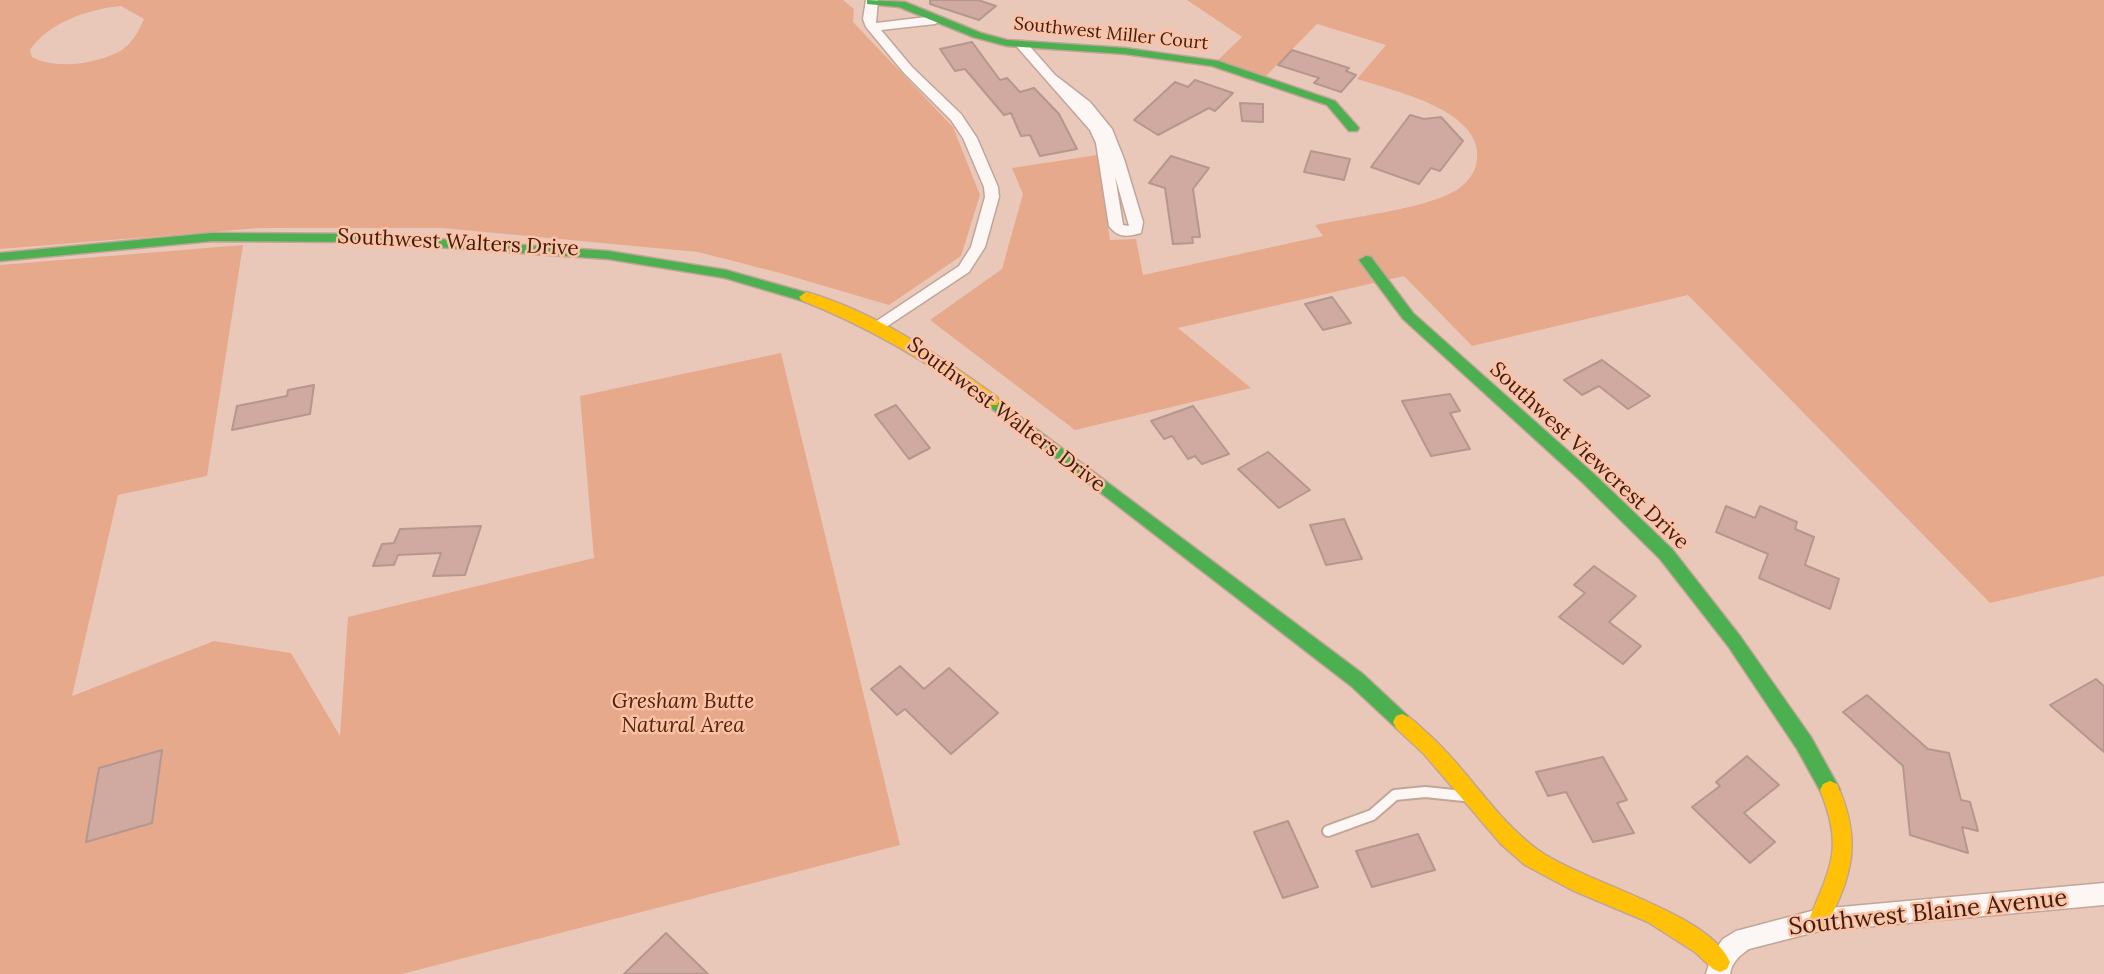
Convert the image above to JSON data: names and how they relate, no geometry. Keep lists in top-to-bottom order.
{
  "streets": {
    "street": [
      "Southwest Miller Court",
      "Southwest Walters Drive",
      "Southwest Viewcrest Drive",
      "Southwest Blaine Avenue"
    ]
  },
  "crossings": [
    ["Southwest Walters Drive", "Southwest Blaine Avenue"],
    ["Southwest Viewcrest Drive", "Southwest Blaine Avenue"]
  ],
  "parks": ["Gresham Butte Natural Area"]
}
